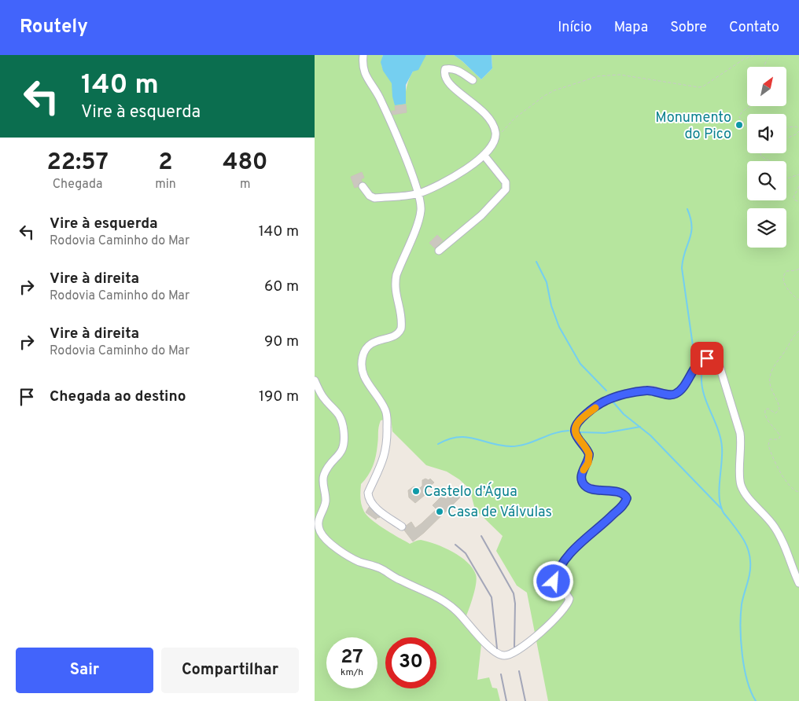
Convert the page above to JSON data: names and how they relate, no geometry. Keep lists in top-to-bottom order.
{
  "places": ["Monumento do Pico", "Castelo d’Água", "Casa de Válvulas"],
  "north": "top right",
  "page": {
    "header": "Routely",
    "nav": [
      "Início",
      "Mapa",
      "Sobre",
      "Contato"
    ],
    "turn": ["140 m", "Vire à esquerda"],
    "eta": [
      "22:57",
      "Chegada",
      "2",
      "min",
      "480",
      "m"
    ],
    "list": [
      {
        "name": "Vire à esquerda",
        "note": "Rodovia Caminho do Mar",
        "value": "140 m"
      },
      {
        "name": "Vire à direita",
        "note": "Rodovia Caminho do Mar",
        "value": "60 m"
      },
      {
        "name": "Vire à direita",
        "note": "Rodovia Caminho do Mar",
        "value": "90 m"
      },
      {
        "name": "Chegada ao destino",
        "value": "190 m"
      }
    ],
    "speed": "27 km/h",
    "limit": "30",
    "buttons": ["Sair", "Compartilhar"]
  }
}
